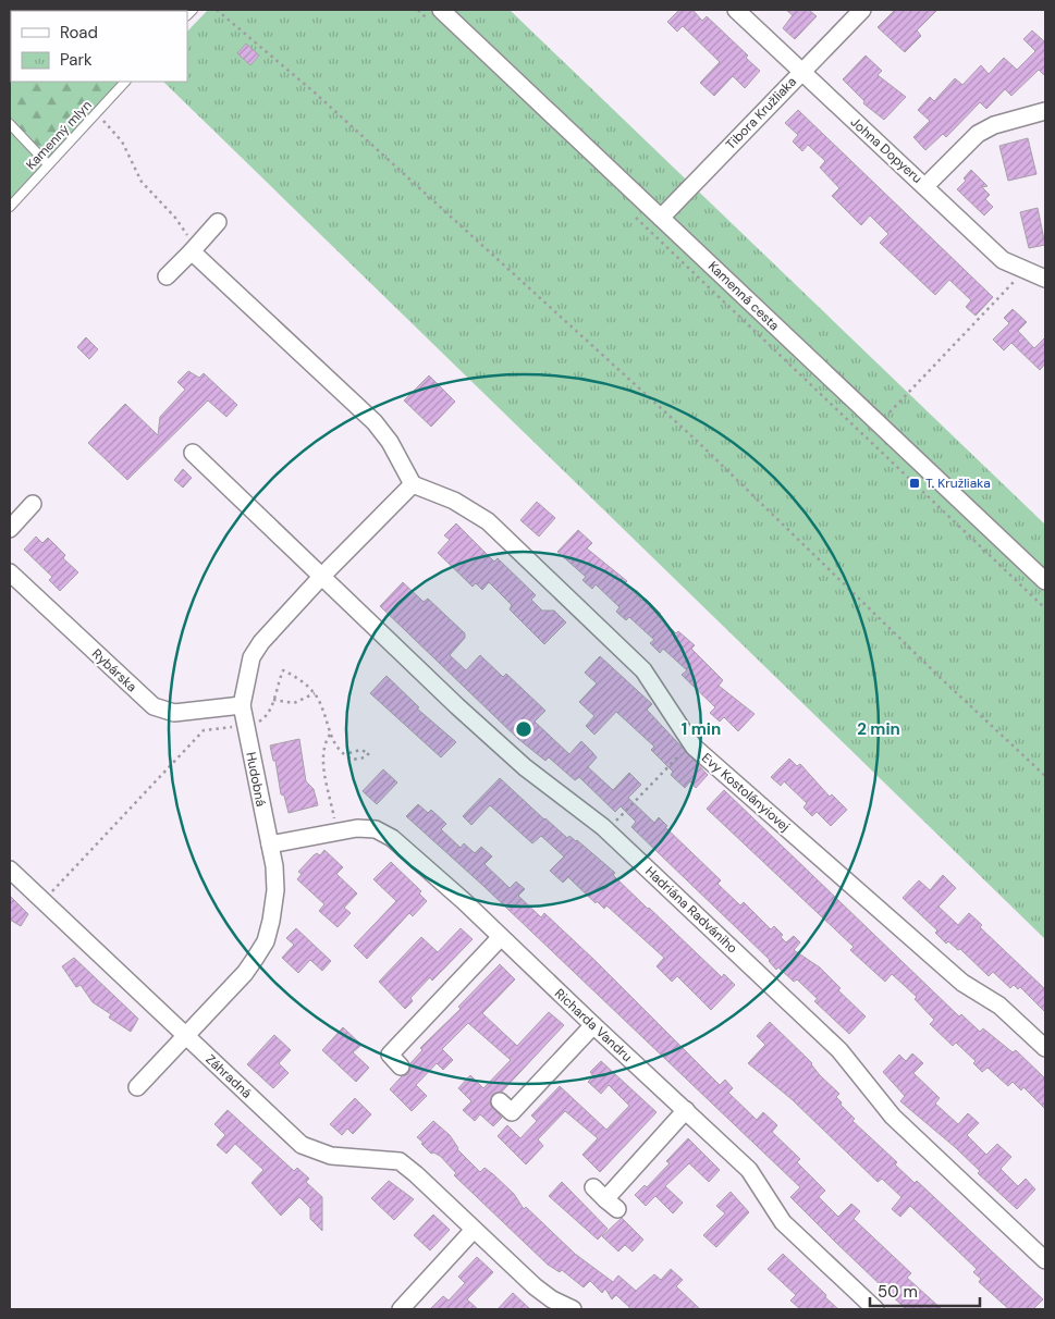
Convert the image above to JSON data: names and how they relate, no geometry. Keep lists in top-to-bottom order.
{
  "streets": {
    "street": [
      "Tibora Kružliaka",
      "Johna Dopyeru",
      "Kamenná cesta",
      "Rybárska",
      "Hudobná",
      "Evy Kostolányiovej",
      "Hadriána Radvániho",
      "Richarda Vandru",
      "Záhradná"
    ],
    "lane": ["Kamenný mlyn"]
  },
  "crossings": [
    ["Tibora Kružliaka", "Johna Dopyeru"],
    ["Tibora Kružliaka", "Kamenná cesta"],
    ["Rybárska", "Hudobná"],
    ["Hudobná", "Evy Kostolányiovej"],
    ["Hudobná", "Hadriána Radvániho"],
    ["Hudobná", "Richarda Vandru"],
    ["Hudobná", "Záhradná"]
  ],
  "places": {
    "transit": ["T. Kružliaka"]
  },
  "legend": ["Road", "Park"],
  "scale_bar": "50 m",
  "rings": ["1 min", "2 min"]
}
